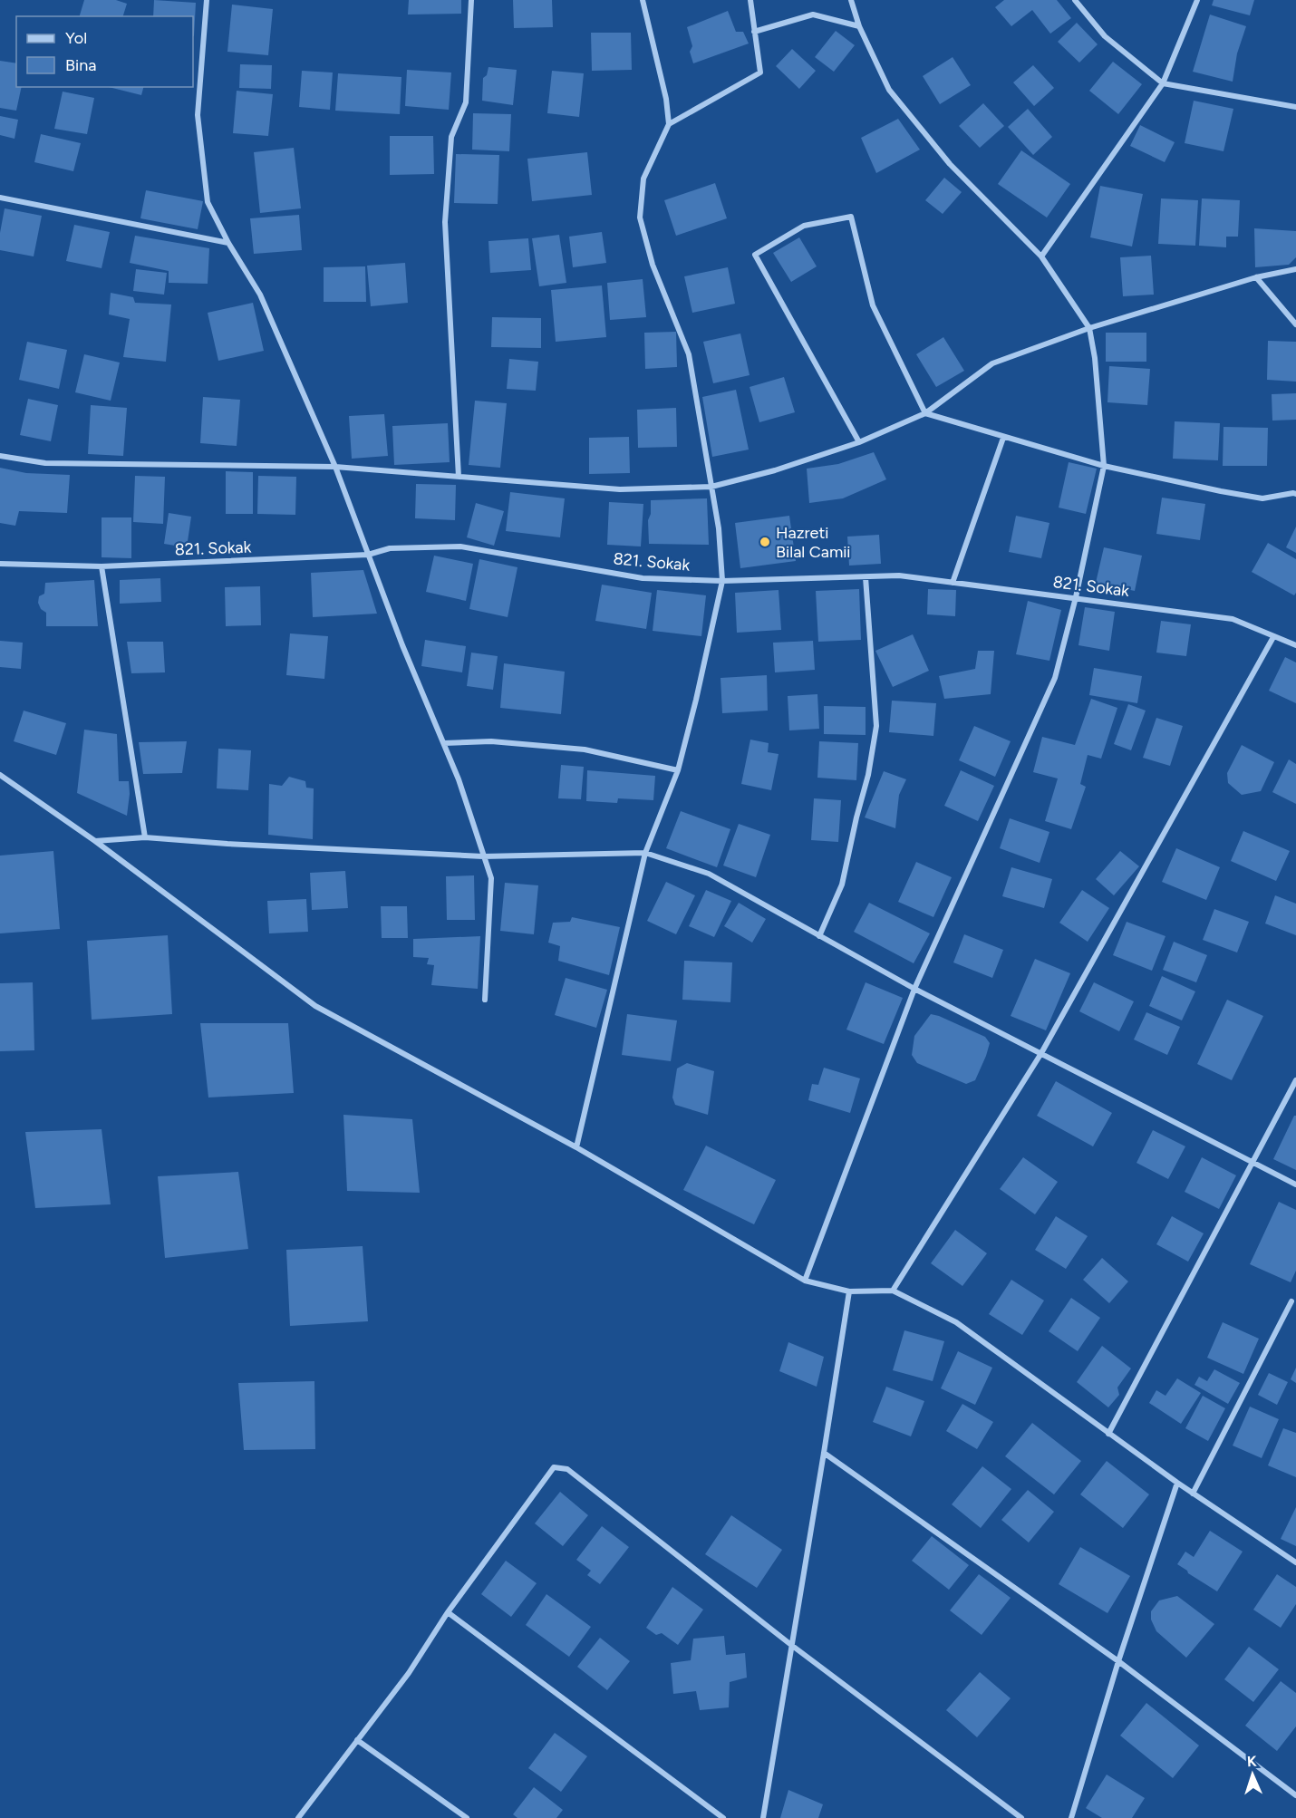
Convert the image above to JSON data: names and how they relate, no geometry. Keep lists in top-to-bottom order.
{
  "streets": {
    "street": ["821. Sokak"]
  },
  "places": ["Hazreti Bilal Camii"],
  "legend": ["Yol", "Bina"],
  "north": "top"
}
